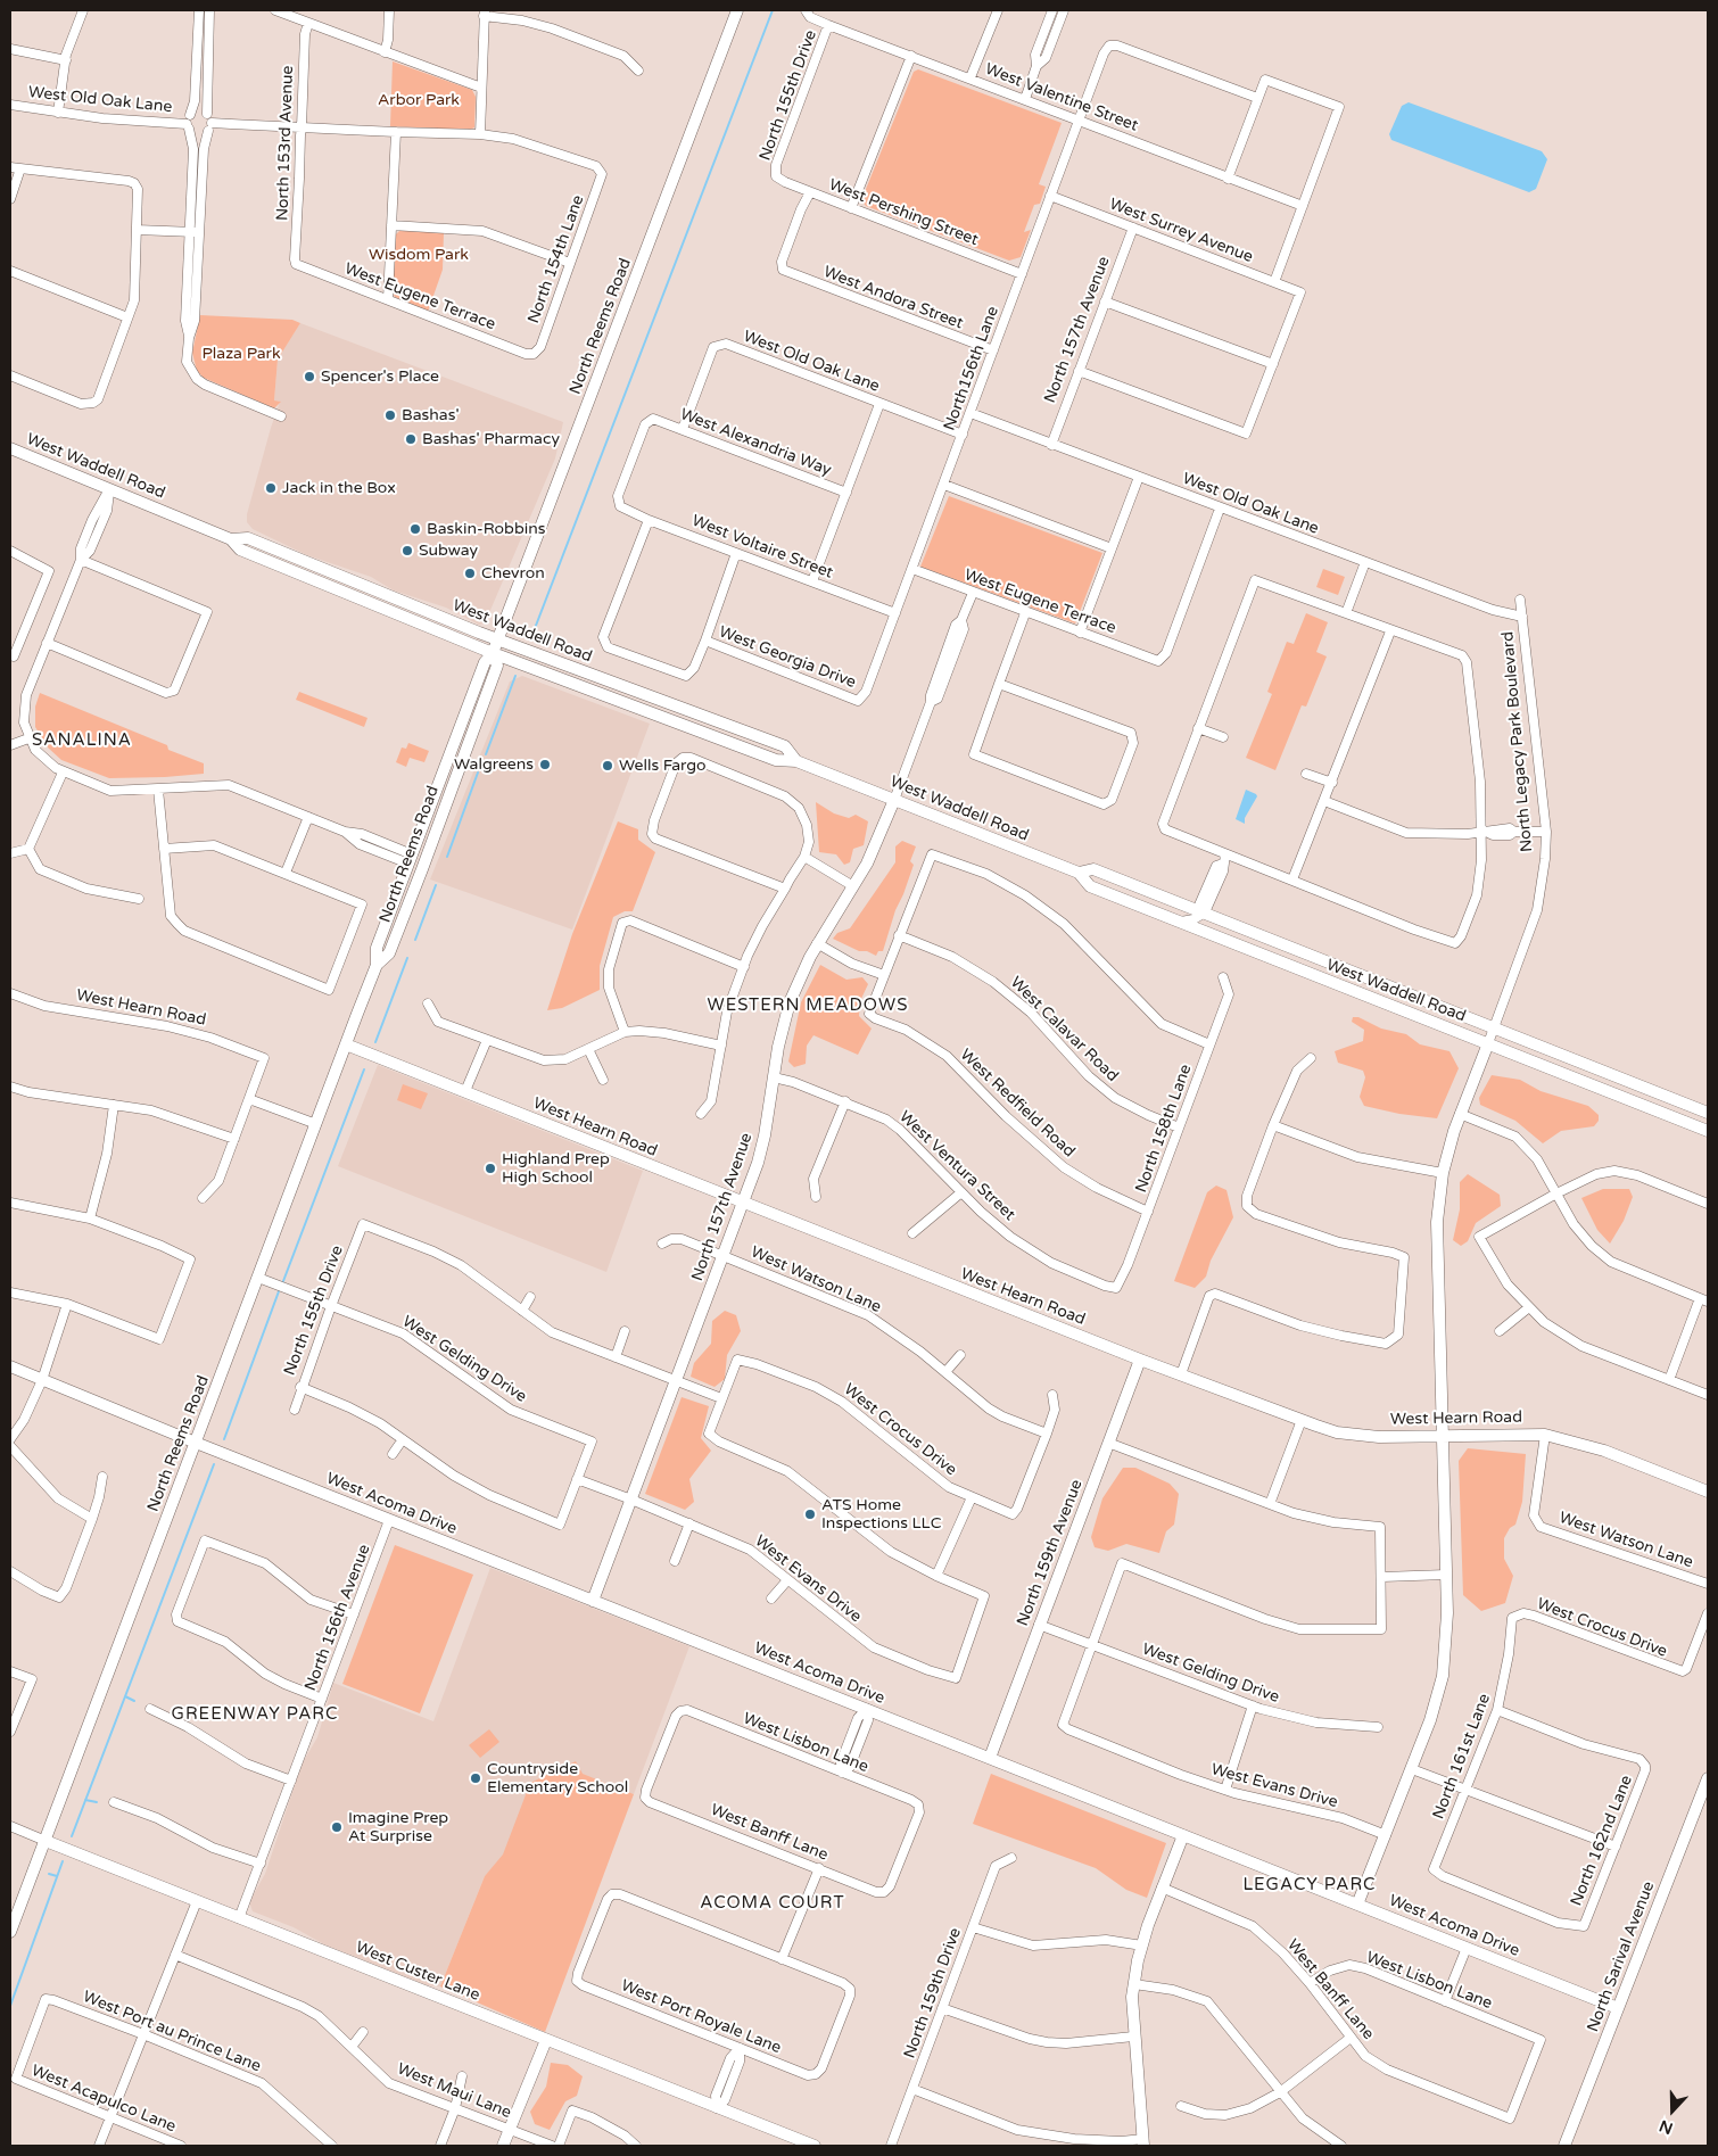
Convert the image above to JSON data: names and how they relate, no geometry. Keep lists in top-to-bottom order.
{
  "streets": {
    "street": [
      "North 155th Drive",
      "West Valentine Street",
      "West Old Oak Lane",
      "North 153rd Avenue",
      "West Pershing Street",
      "West Surrey Avenue",
      "North 154th Lane",
      "West Eugene Terrace",
      "West Andora Street",
      "North Reems Road",
      "North 157th Avenue",
      "North156th Lane",
      "West Alexandria Way",
      "West Waddell Road",
      "West Voltaire Street",
      "West Georgia Drive",
      "North Legacy Park Boulevard",
      "West Hearn Road",
      "West Calavar Road",
      "West Redfield Road",
      "North 158th Lane",
      "West Ventura Street",
      "West Watson Lane",
      "West Gelding Drive",
      "West Crocus Drive",
      "West Acoma Drive",
      "North 159th Avenue",
      "West Evans Drive",
      "North 156th Avenue",
      "West Lisbon Lane",
      "North 161st Lane",
      "West Banff Lane",
      "North 162nd Lane",
      "North Sarival Avenue",
      "West Custer Lane",
      "North 159th Drive",
      "West Port Royale Lane",
      "West Port au Prince Lane",
      "West Maui Lane",
      "West Acapulco Lane"
    ]
  },
  "crossings": [
    ["North 155th Drive", "West Valentine Street"],
    ["North 155th Drive", "West Pershing Street"],
    ["North 155th Drive", "West Gelding Drive"],
    ["West Valentine Street", "North156th Lane"],
    ["West Old Oak Lane", "West Eugene Terrace"],
    ["West Old Oak Lane", "North 157th Avenue"],
    ["West Old Oak Lane", "North156th Lane"],
    ["West Old Oak Lane", "West Alexandria Way"],
    ["West Old Oak Lane", "North Legacy Park Boulevard"],
    ["North 153rd Avenue", "West Eugene Terrace"],
    ["West Pershing Street", "West Andora Street"],
    ["West Pershing Street", "North156th Lane"],
    ["West Surrey Avenue", "North 157th Avenue"],
    ["West Surrey Avenue", "North156th Lane"],
    ["North 154th Lane", "West Eugene Terrace"],
    ["West Eugene Terrace", "North 157th Avenue"],
    ["West Eugene Terrace", "North156th Lane"],
    ["West Andora Street", "North156th Lane"],
    ["North Reems Road", "West Waddell Road"],
    ["North Reems Road", "West Hearn Road"],
    ["North Reems Road", "West Gelding Drive"],
    ["North Reems Road", "West Acoma Drive"],
    ["North Reems Road", "West Custer Lane"],
    ["North 157th Avenue", "West Waddell Road"],
    ["North 157th Avenue", "West Hearn Road"],
    ["North 157th Avenue", "West Ventura Street"],
    ["North 157th Avenue", "West Watson Lane"],
    ["North 157th Avenue", "West Acoma Drive"],
    ["North 157th Avenue", "West Evans Drive"],
    ["North156th Lane", "West Voltaire Street"],
    ["North156th Lane", "West Georgia Drive"],
    ["West Alexandria Way", "West Voltaire Street"],
    ["West Waddell Road", "North Legacy Park Boulevard"],
    ["North Legacy Park Boulevard", "West Hearn Road"],
    ["North Legacy Park Boulevard", "West Acoma Drive"],
    ["North Legacy Park Boulevard", "West Evans Drive"],
    ["West Hearn Road", "West Watson Lane"],
    ["West Hearn Road", "North 159th Avenue"],
    ["West Calavar Road", "North 158th Lane"],
    ["West Redfield Road", "North 158th Lane"],
    ["North 158th Lane", "West Ventura Street"],
    ["West Watson Lane", "West Crocus Drive"],
    ["West Gelding Drive", "North 159th Avenue"],
    ["West Gelding Drive", "West Evans Drive"],
    ["West Crocus Drive", "North 161st Lane"],
    ["West Acoma Drive", "North 159th Avenue"],
    ["West Acoma Drive", "North 156th Avenue"],
    ["West Acoma Drive", "North Sarival Avenue"],
    ["North 156th Avenue", "West Custer Lane"],
    ["West Lisbon Lane", "West Banff Lane"],
    ["North 161st Lane", "North 162nd Lane"],
    ["West Port au Prince Lane", "West Acapulco Lane"]
  ],
  "districts": [
    "SANALINA",
    "WESTERN MEADOWS",
    "GREENWAY PARC",
    "LEGACY PARC",
    "ACOMA COURT"
  ],
  "parks": ["Arbor Park", "Wisdom Park", "Plaza Park"],
  "places": [
    "Spencer's Place",
    "Bashas'",
    "Bashas' Pharmacy",
    "Jack in the Box",
    "Baskin-Robbins",
    "Subway",
    "Chevron",
    "Walgreens",
    "Wells Fargo",
    "Highland Prep High School",
    "ATS Home Inspections LLC",
    "Countryside Elementary School",
    "Imagine Prep At Surprise"
  ],
  "north": "bottom"
}
